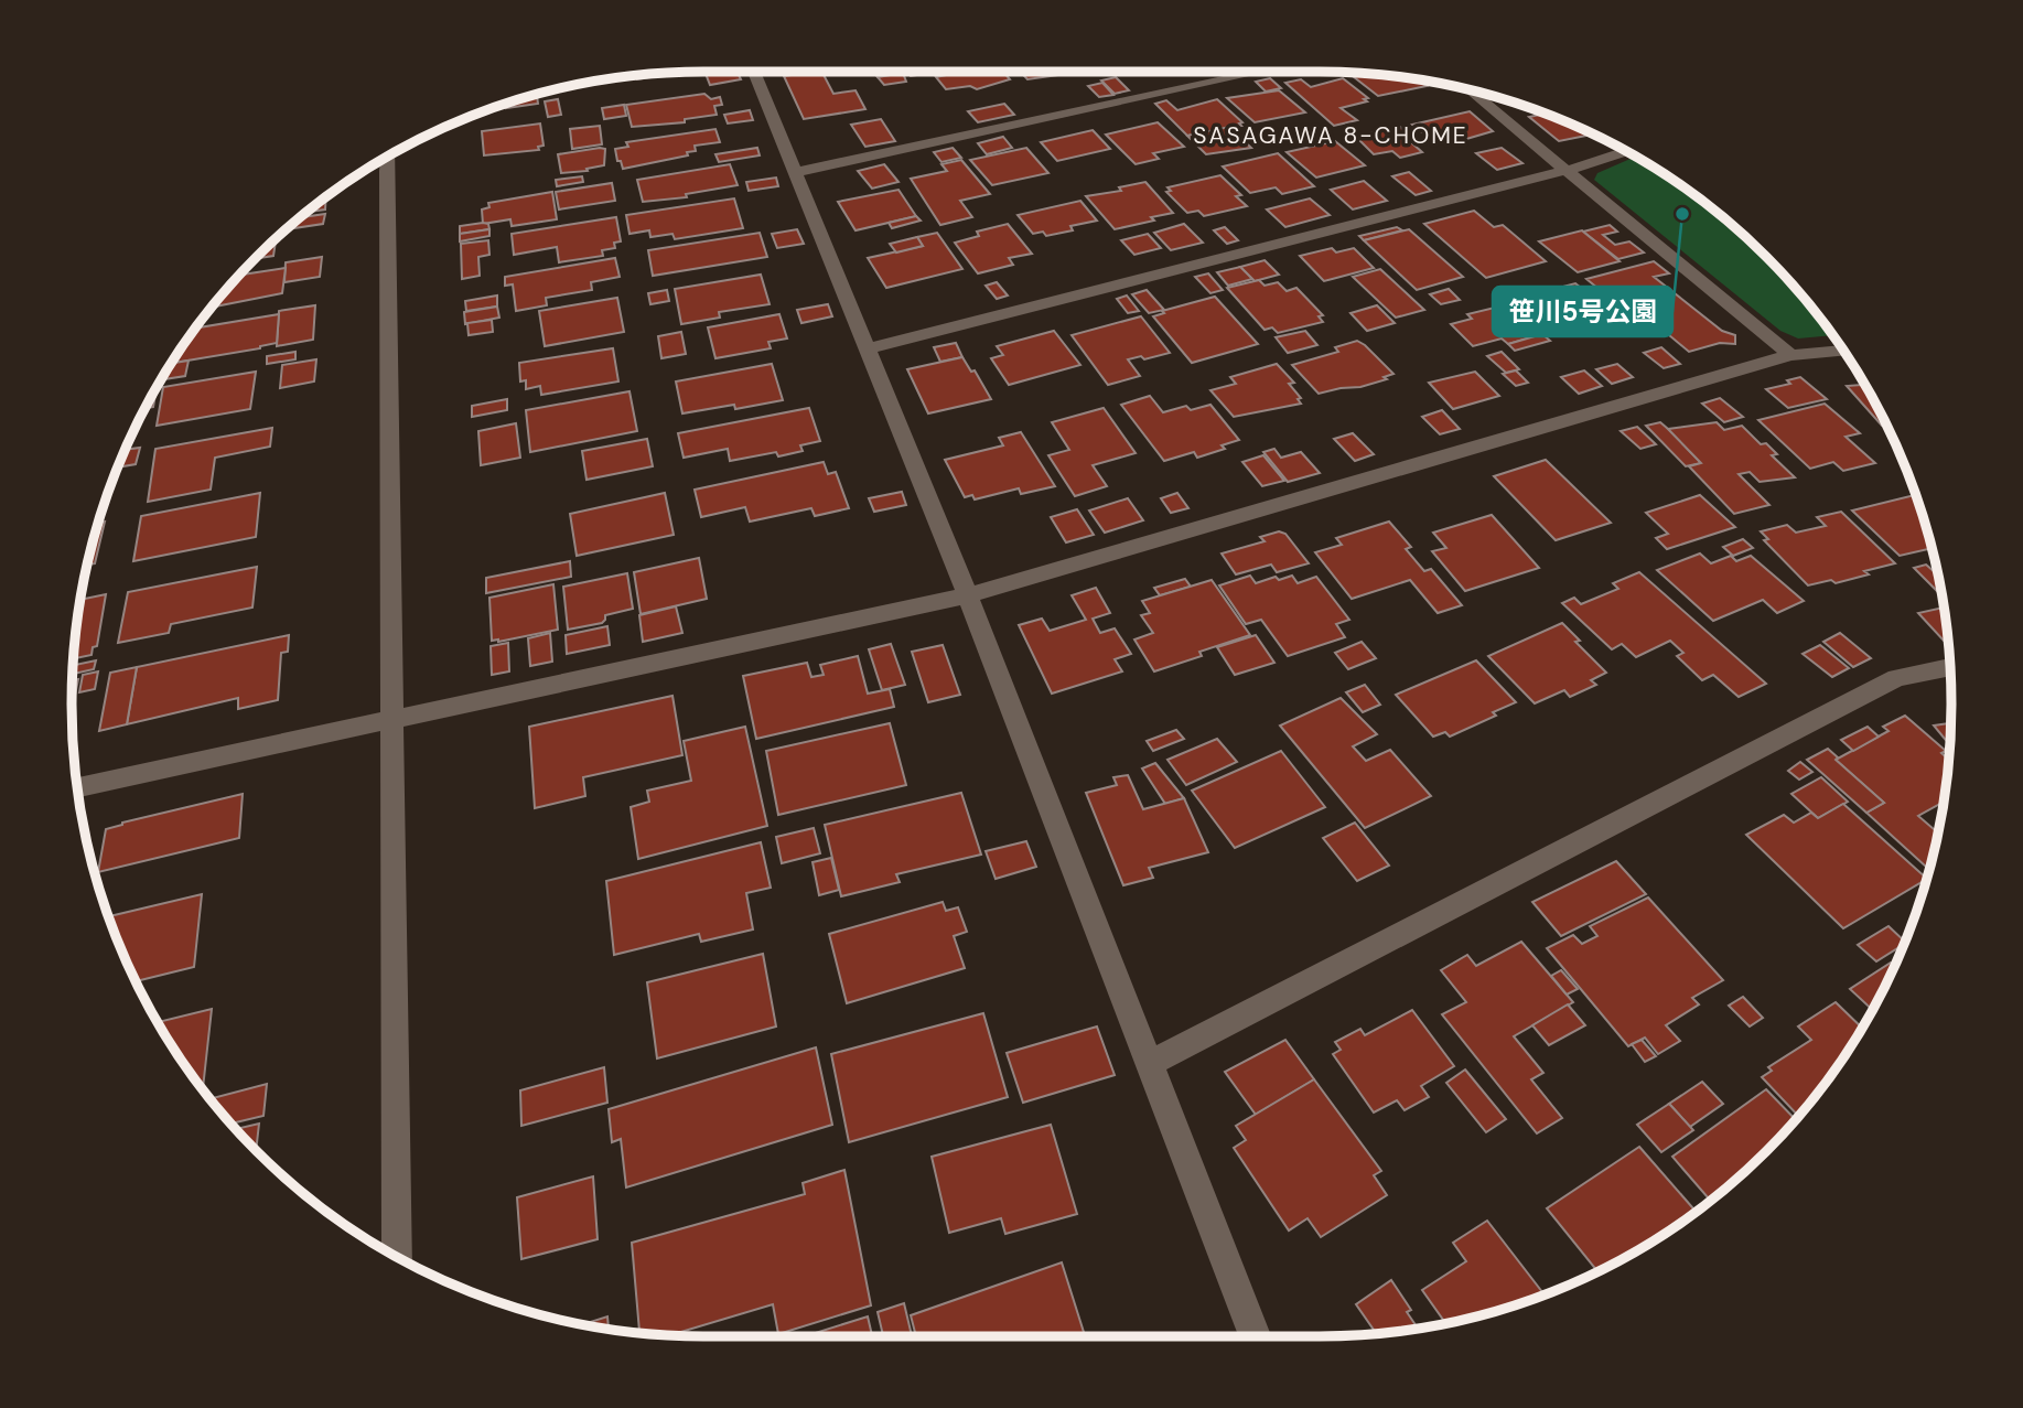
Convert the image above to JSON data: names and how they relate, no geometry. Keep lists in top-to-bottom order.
{
  "districts": ["SASAGAWA 8-CHOME"],
  "places": ["笹川5号公園"]
}
